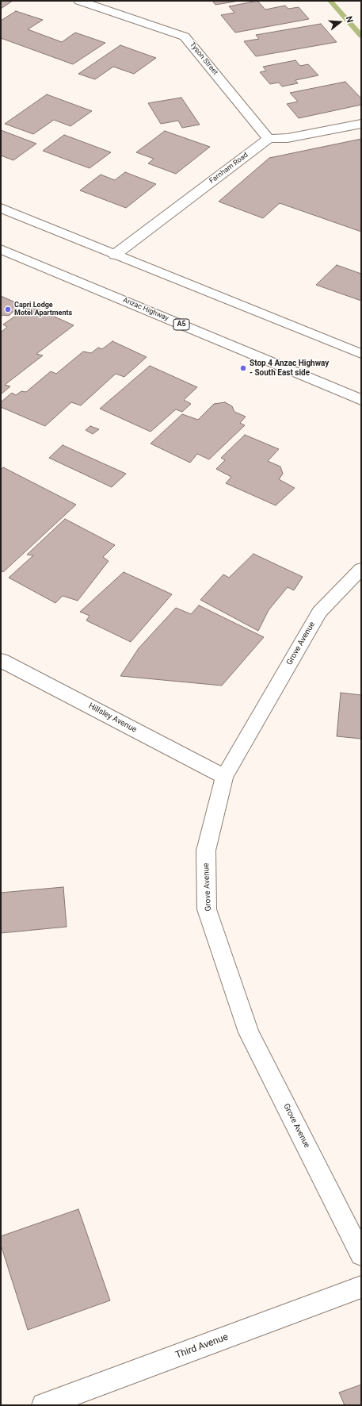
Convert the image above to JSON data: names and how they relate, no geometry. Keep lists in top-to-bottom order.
{
  "streets": {
    "main road": [
      "Tyson Street",
      "Farnham Road",
      "Anzac Highway",
      "A5",
      "Grove Avenue",
      "Hillsley Avenue",
      "Third Avenue"
    ]
  },
  "crossings": [
    ["Tyson Street", "Farnham Road"],
    ["Grove Avenue", "Hillsley Avenue"]
  ],
  "places": ["Capri Lodge Motel Apartments", "Stop 4 Anzac Highway - South East side"],
  "north": "right"
}
